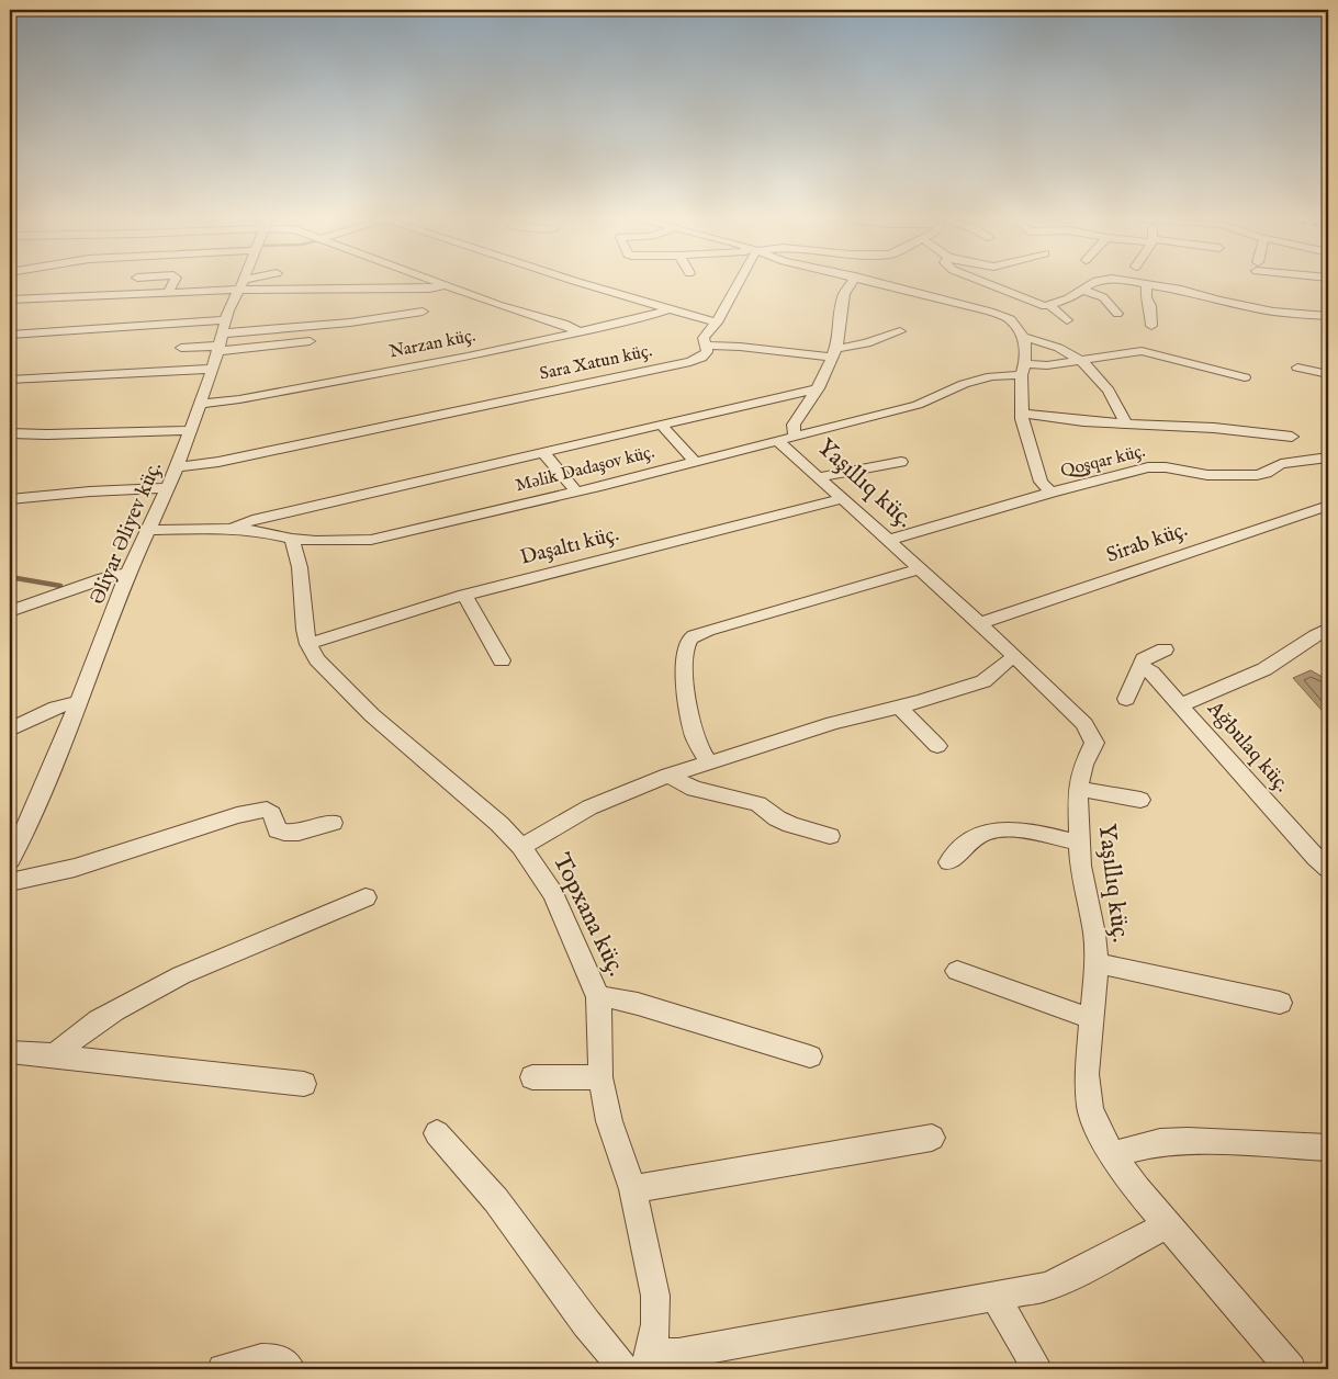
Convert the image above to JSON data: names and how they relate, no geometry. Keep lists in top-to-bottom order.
{
  "streets": {
    "street": [
      "Narzan küç.",
      "Sara Xatun küç.",
      "Qoşqar küç.",
      "Məlik Dadaşov küç.",
      "Yaşıllıq küç.",
      "Əliyar Əliyev küç.",
      "Sirab küç.",
      "Daşaltı küç.",
      "Ağbulaq küç.",
      "Topxana küç."
    ]
  },
  "crossings": [
    ["Narzan küç.", "Əliyar Əliyev küç."],
    ["Sara Xatun küç.", "Əliyar Əliyev küç."],
    ["Qoşqar küç.", "Yaşıllıq küç."],
    ["Məlik Dadaşov küç.", "Yaşıllıq küç."],
    ["Məlik Dadaşov küç.", "Əliyar Əliyev küç."],
    ["Məlik Dadaşov küç.", "Topxana küç."],
    ["Yaşıllıq küç.", "Sirab küç."],
    ["Yaşıllıq küç.", "Daşaltı küç."],
    ["Daşaltı küç.", "Topxana küç."]
  ]
}
